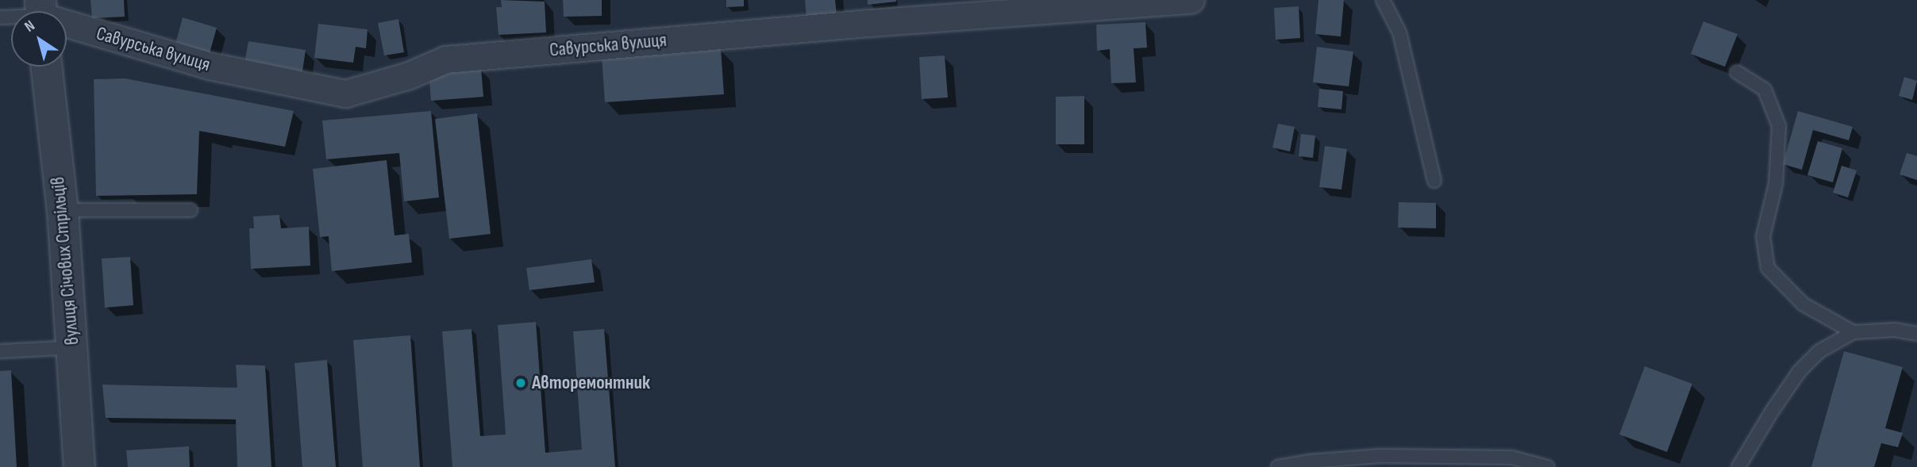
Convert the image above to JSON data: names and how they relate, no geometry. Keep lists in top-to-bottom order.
{
  "streets": {
    "street": ["Савурська вулиця", "вулиця Січових Стрільців"]
  },
  "places": ["Авторемонтник"],
  "north": "top left"
}
